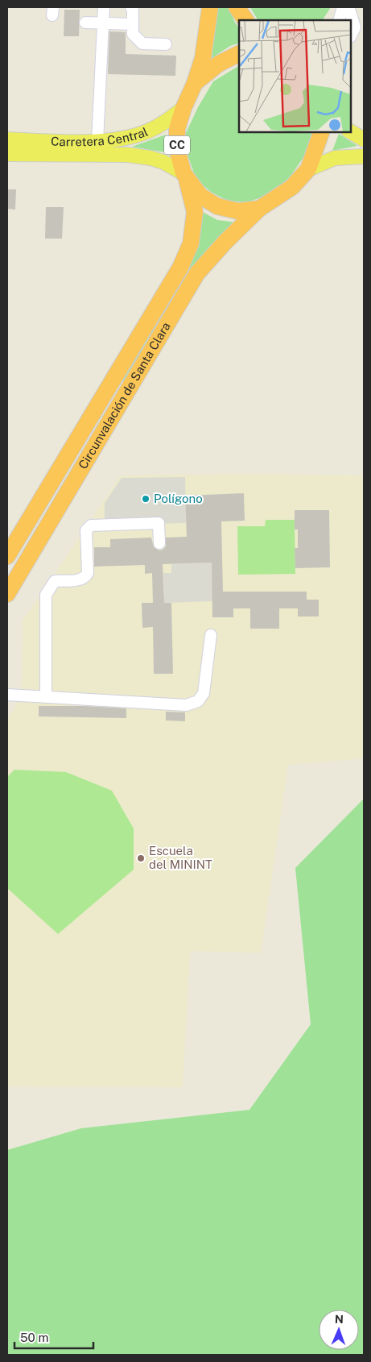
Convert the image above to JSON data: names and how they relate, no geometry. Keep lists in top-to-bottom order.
{
  "streets": {
    "highway": ["CC", "Circunvalación de Santa Clara"],
    "main road": ["Carretera Central"]
  },
  "crossings": [
    ["Carretera Central", "CC"],
    ["Carretera Central", "Circunvalación de Santa Clara"],
    ["CC", "Circunvalación de Santa Clara"]
  ],
  "places": ["Polígono", "Escuela del MININT"],
  "scale_bar": "50 m",
  "north": "top"
}
